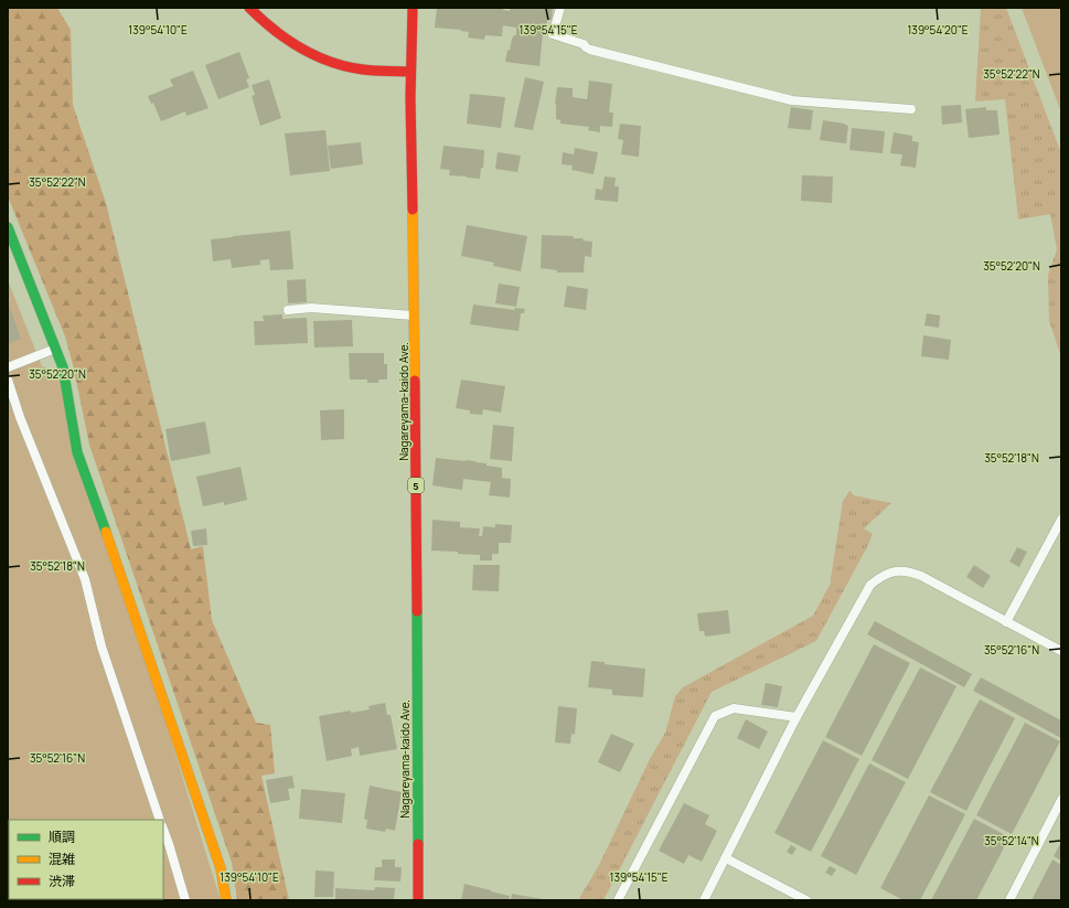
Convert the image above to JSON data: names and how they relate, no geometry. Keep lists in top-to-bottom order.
{
  "streets": {
    "main road": ["Nagareyama-kaido Ave.", "5"]
  },
  "legend": ["順調", "混雑", "渋滞"],
  "coordinates": [
    "139°54'10\"E",
    "139°54'15\"E",
    "139°54'20\"E",
    "35°52'22\"N",
    "35°52'20\"N",
    "35°52'18\"N",
    "35°52'16\"N",
    "35°52'14\"N"
  ]
}
